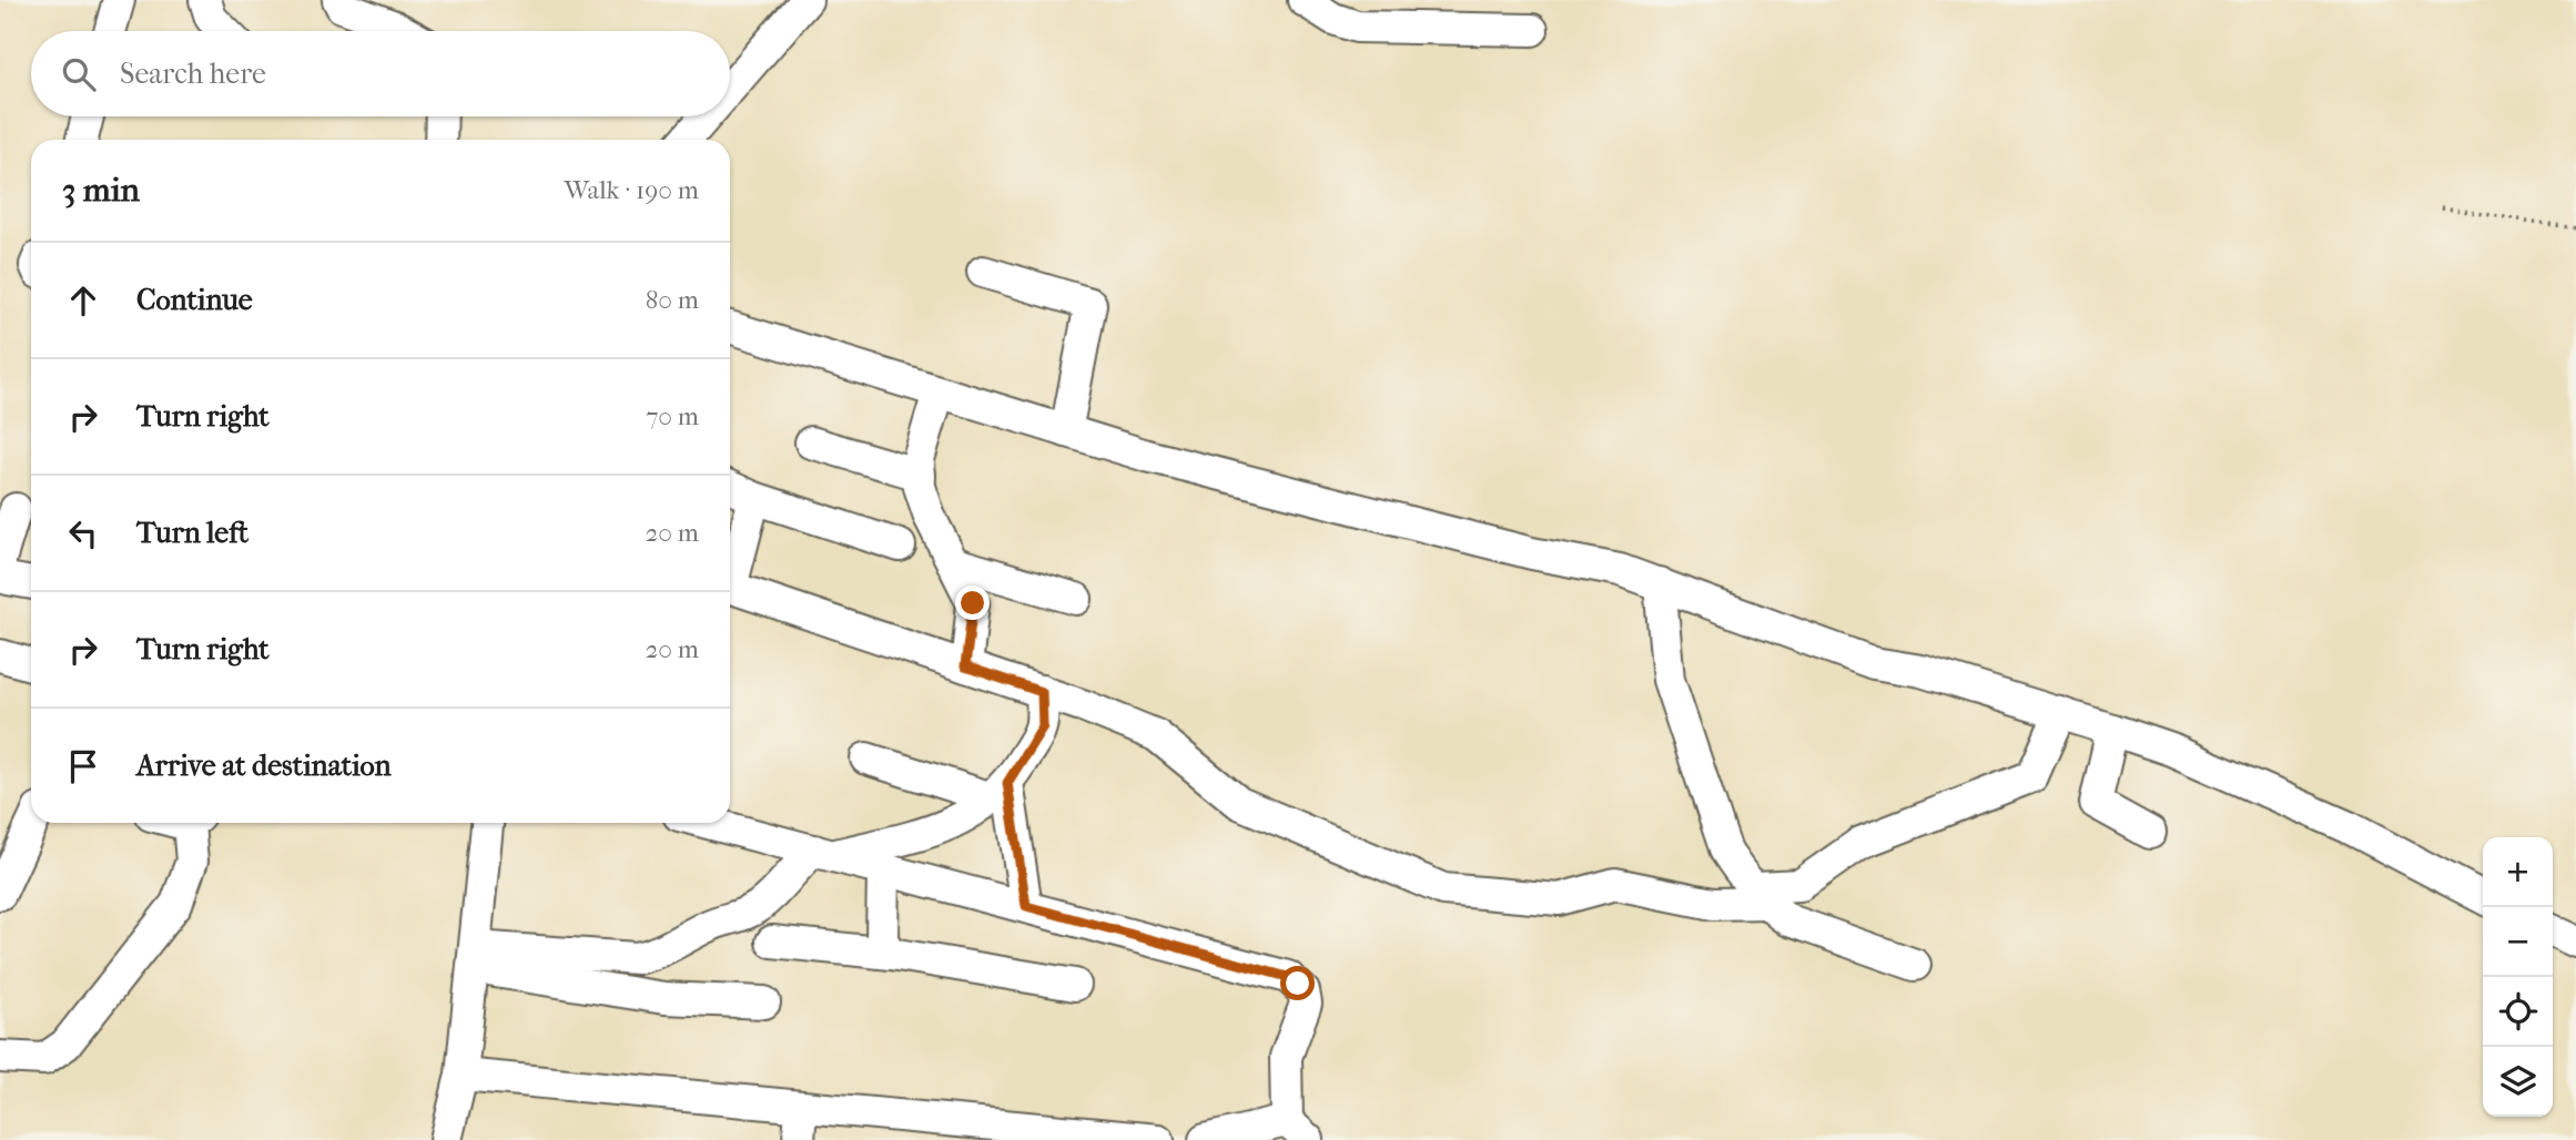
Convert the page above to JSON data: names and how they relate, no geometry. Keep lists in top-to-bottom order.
{
  "page": {
    "search": "Search here",
    "heading": ["3 min", "Walk · 190 m"],
    "list": [
      ["Continue", "80 m"],
      ["Turn right", "70 m"],
      ["Turn left", "20 m"],
      ["Turn right", "20 m"],
      "Arrive at destination"
    ],
    "map_buttons": ["+", "−"]
  }
}
